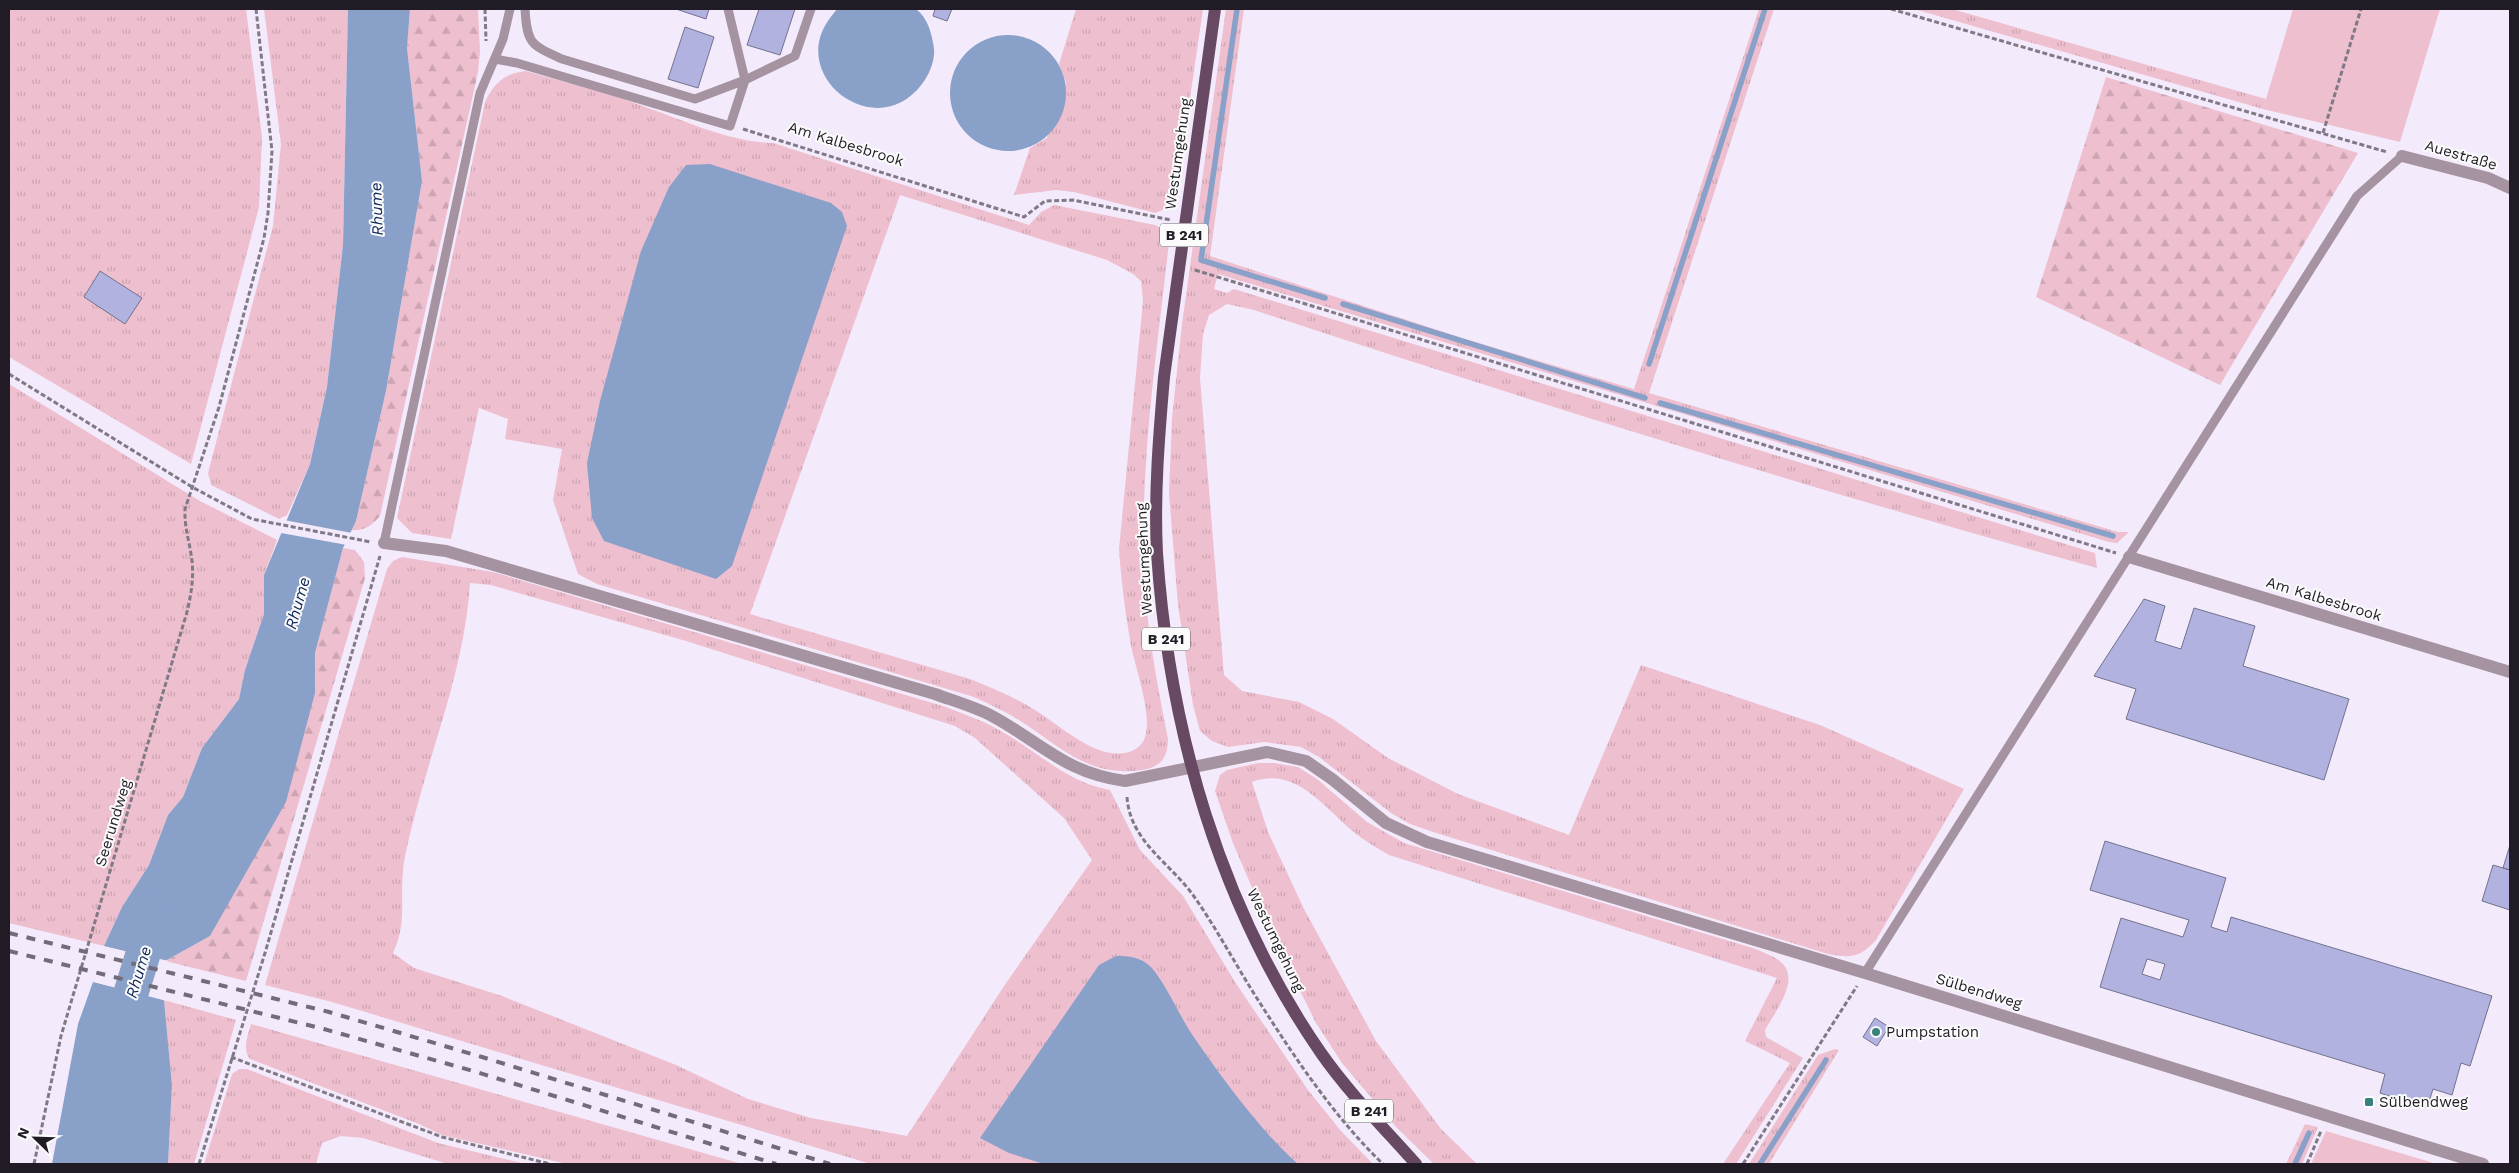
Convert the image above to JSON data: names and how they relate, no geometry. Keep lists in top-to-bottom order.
{
  "streets": {
    "main road": ["Westumgehung", "B 241"],
    "street": ["Am Kalbesbrook", "Auestraße", "Sülbendweg"],
    "path": ["Seerundweg"]
  },
  "crossings": [
    ["Am Kalbesbrook", "Westumgehung"],
    ["Westumgehung", "Sülbendweg"]
  ],
  "water": ["Rhume"],
  "places": {
    "other": ["Pumpstation"],
    "transit": ["Sülbendweg"]
  },
  "north": "top left"
}
